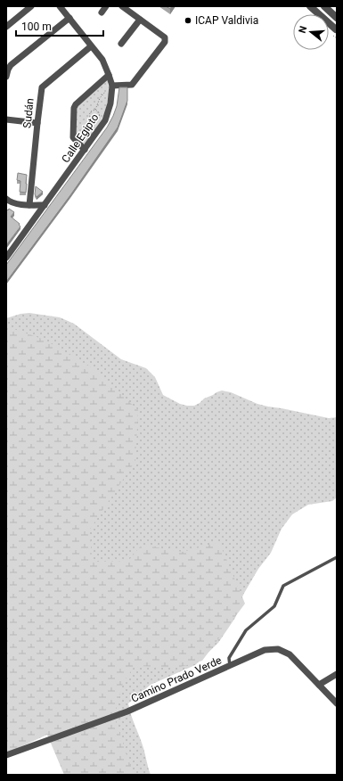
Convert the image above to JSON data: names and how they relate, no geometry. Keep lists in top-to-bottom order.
{
  "streets": {
    "street": ["Sudán", "Calle Egipto", "Camino Prado Verde"]
  },
  "crossings": [
    ["Sudán", "Calle Egipto"]
  ],
  "places": ["ICAP Valdivia"],
  "scale_bar": "100 m",
  "north": "left"
}
